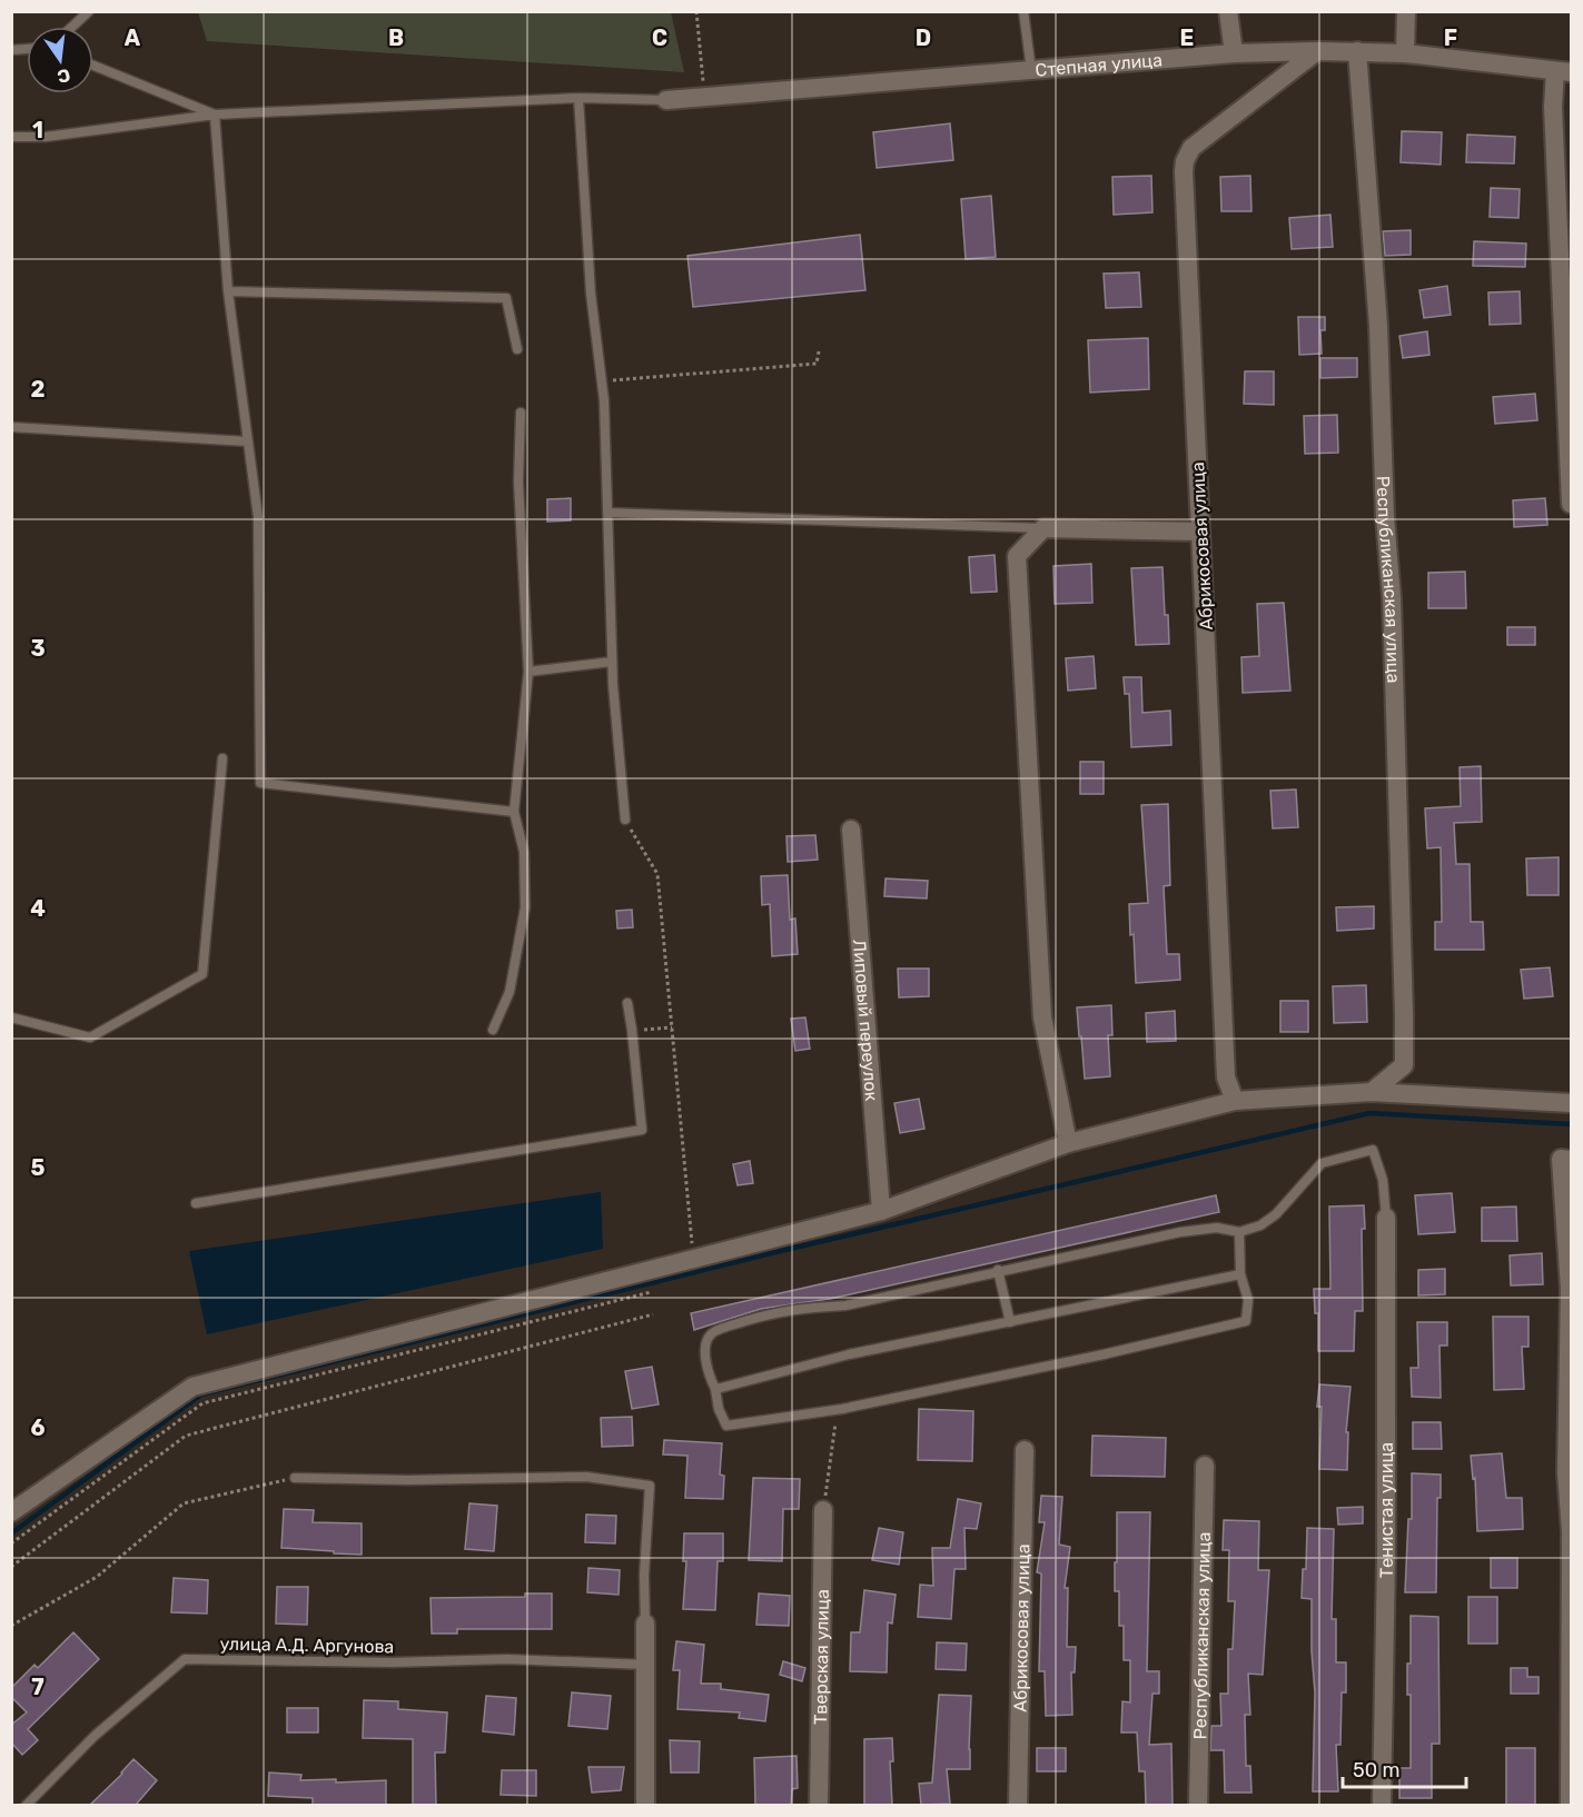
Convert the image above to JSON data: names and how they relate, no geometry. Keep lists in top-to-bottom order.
{
  "streets": {
    "street": [
      "Степная улица",
      "Абрикосовая улица",
      "Республиканская улица",
      "Липовый переулок",
      "Тенистая улица",
      "Тверская улица"
    ],
    "lane": ["улица А.Д. Аргунова"]
  },
  "crossings": [
    ["Степная улица", "Абрикосовая улица"],
    ["Степная улица", "Республиканская улица"]
  ],
  "scale_bar": "50 m",
  "north": "bottom",
  "grid": {
    "columns": [
      "A",
      "B",
      "C",
      "D",
      "E",
      "F"
    ],
    "rows": [
      "1",
      "2",
      "3",
      "4",
      "5",
      "6",
      "7"
    ]
  }
}
